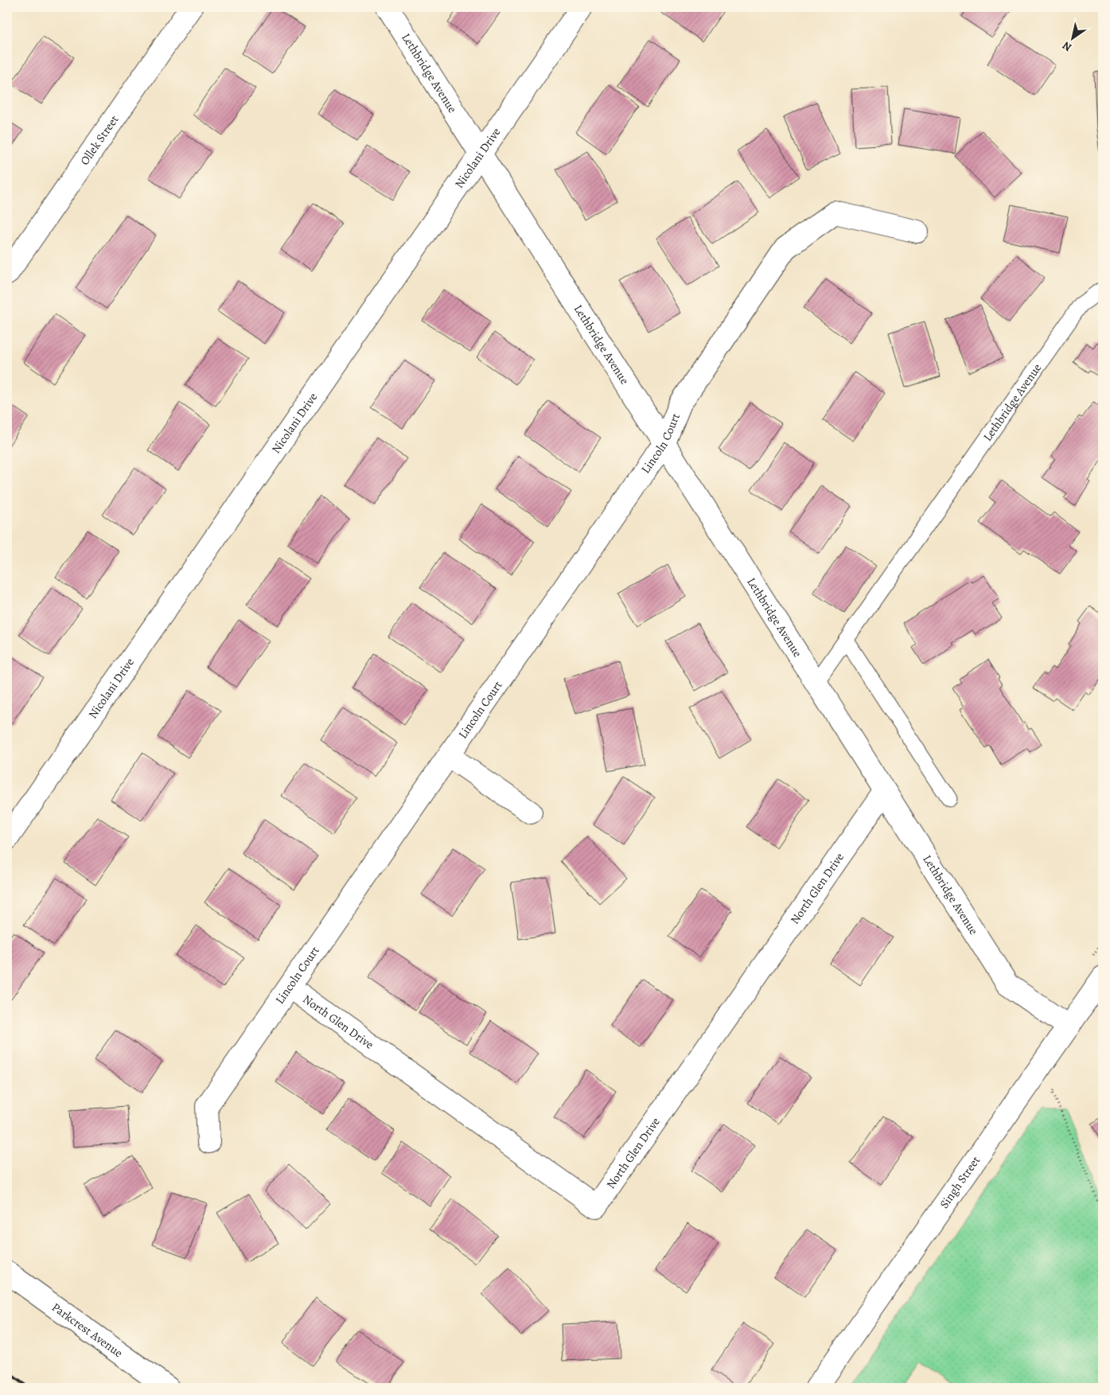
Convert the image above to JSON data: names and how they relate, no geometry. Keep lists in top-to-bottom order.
{
  "streets": {
    "street": [
      "Lethbridge Avenue",
      "Ollek Street",
      "Nicolani Drive",
      "Lincoln Court",
      "North Glen Drive",
      "Singh Street",
      "Parkcrest Avenue"
    ]
  },
  "crossings": [
    ["Lethbridge Avenue", "Nicolani Drive"],
    ["Lethbridge Avenue", "Lincoln Court"],
    ["Lethbridge Avenue", "North Glen Drive"],
    ["Lethbridge Avenue", "Singh Street"],
    ["Lincoln Court", "North Glen Drive"]
  ],
  "north": "bottom left"
}
